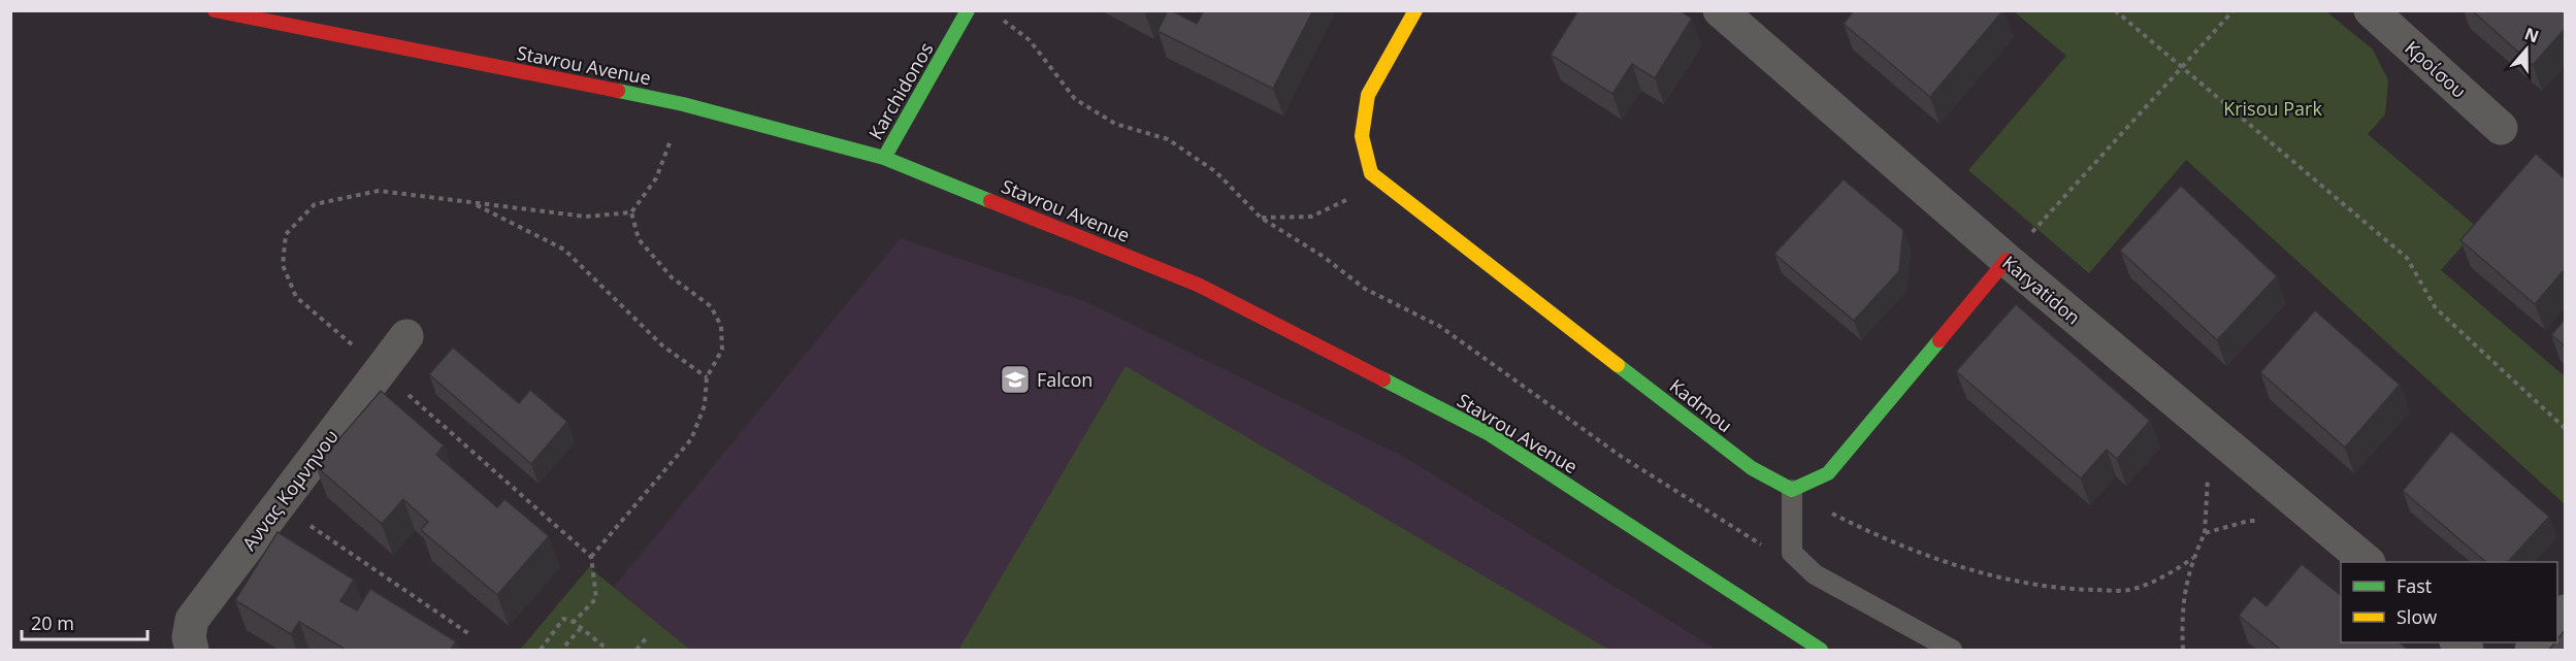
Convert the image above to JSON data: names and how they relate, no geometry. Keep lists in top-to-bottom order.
{
  "streets": {
    "main road": ["Stavrou Avenue", "Karchidonos", "Kadmou"],
    "street": ["Κροίσου", "Karyatidon", "Αννας Κομνηνου"]
  },
  "crossings": [
    ["Stavrou Avenue", "Karchidonos"]
  ],
  "parks": ["Krisou Park"],
  "places": {
    "school or university": ["Falcon"]
  },
  "legend": ["Fast", "Slow"],
  "scale_bar": "20 m",
  "north": "top"
}
